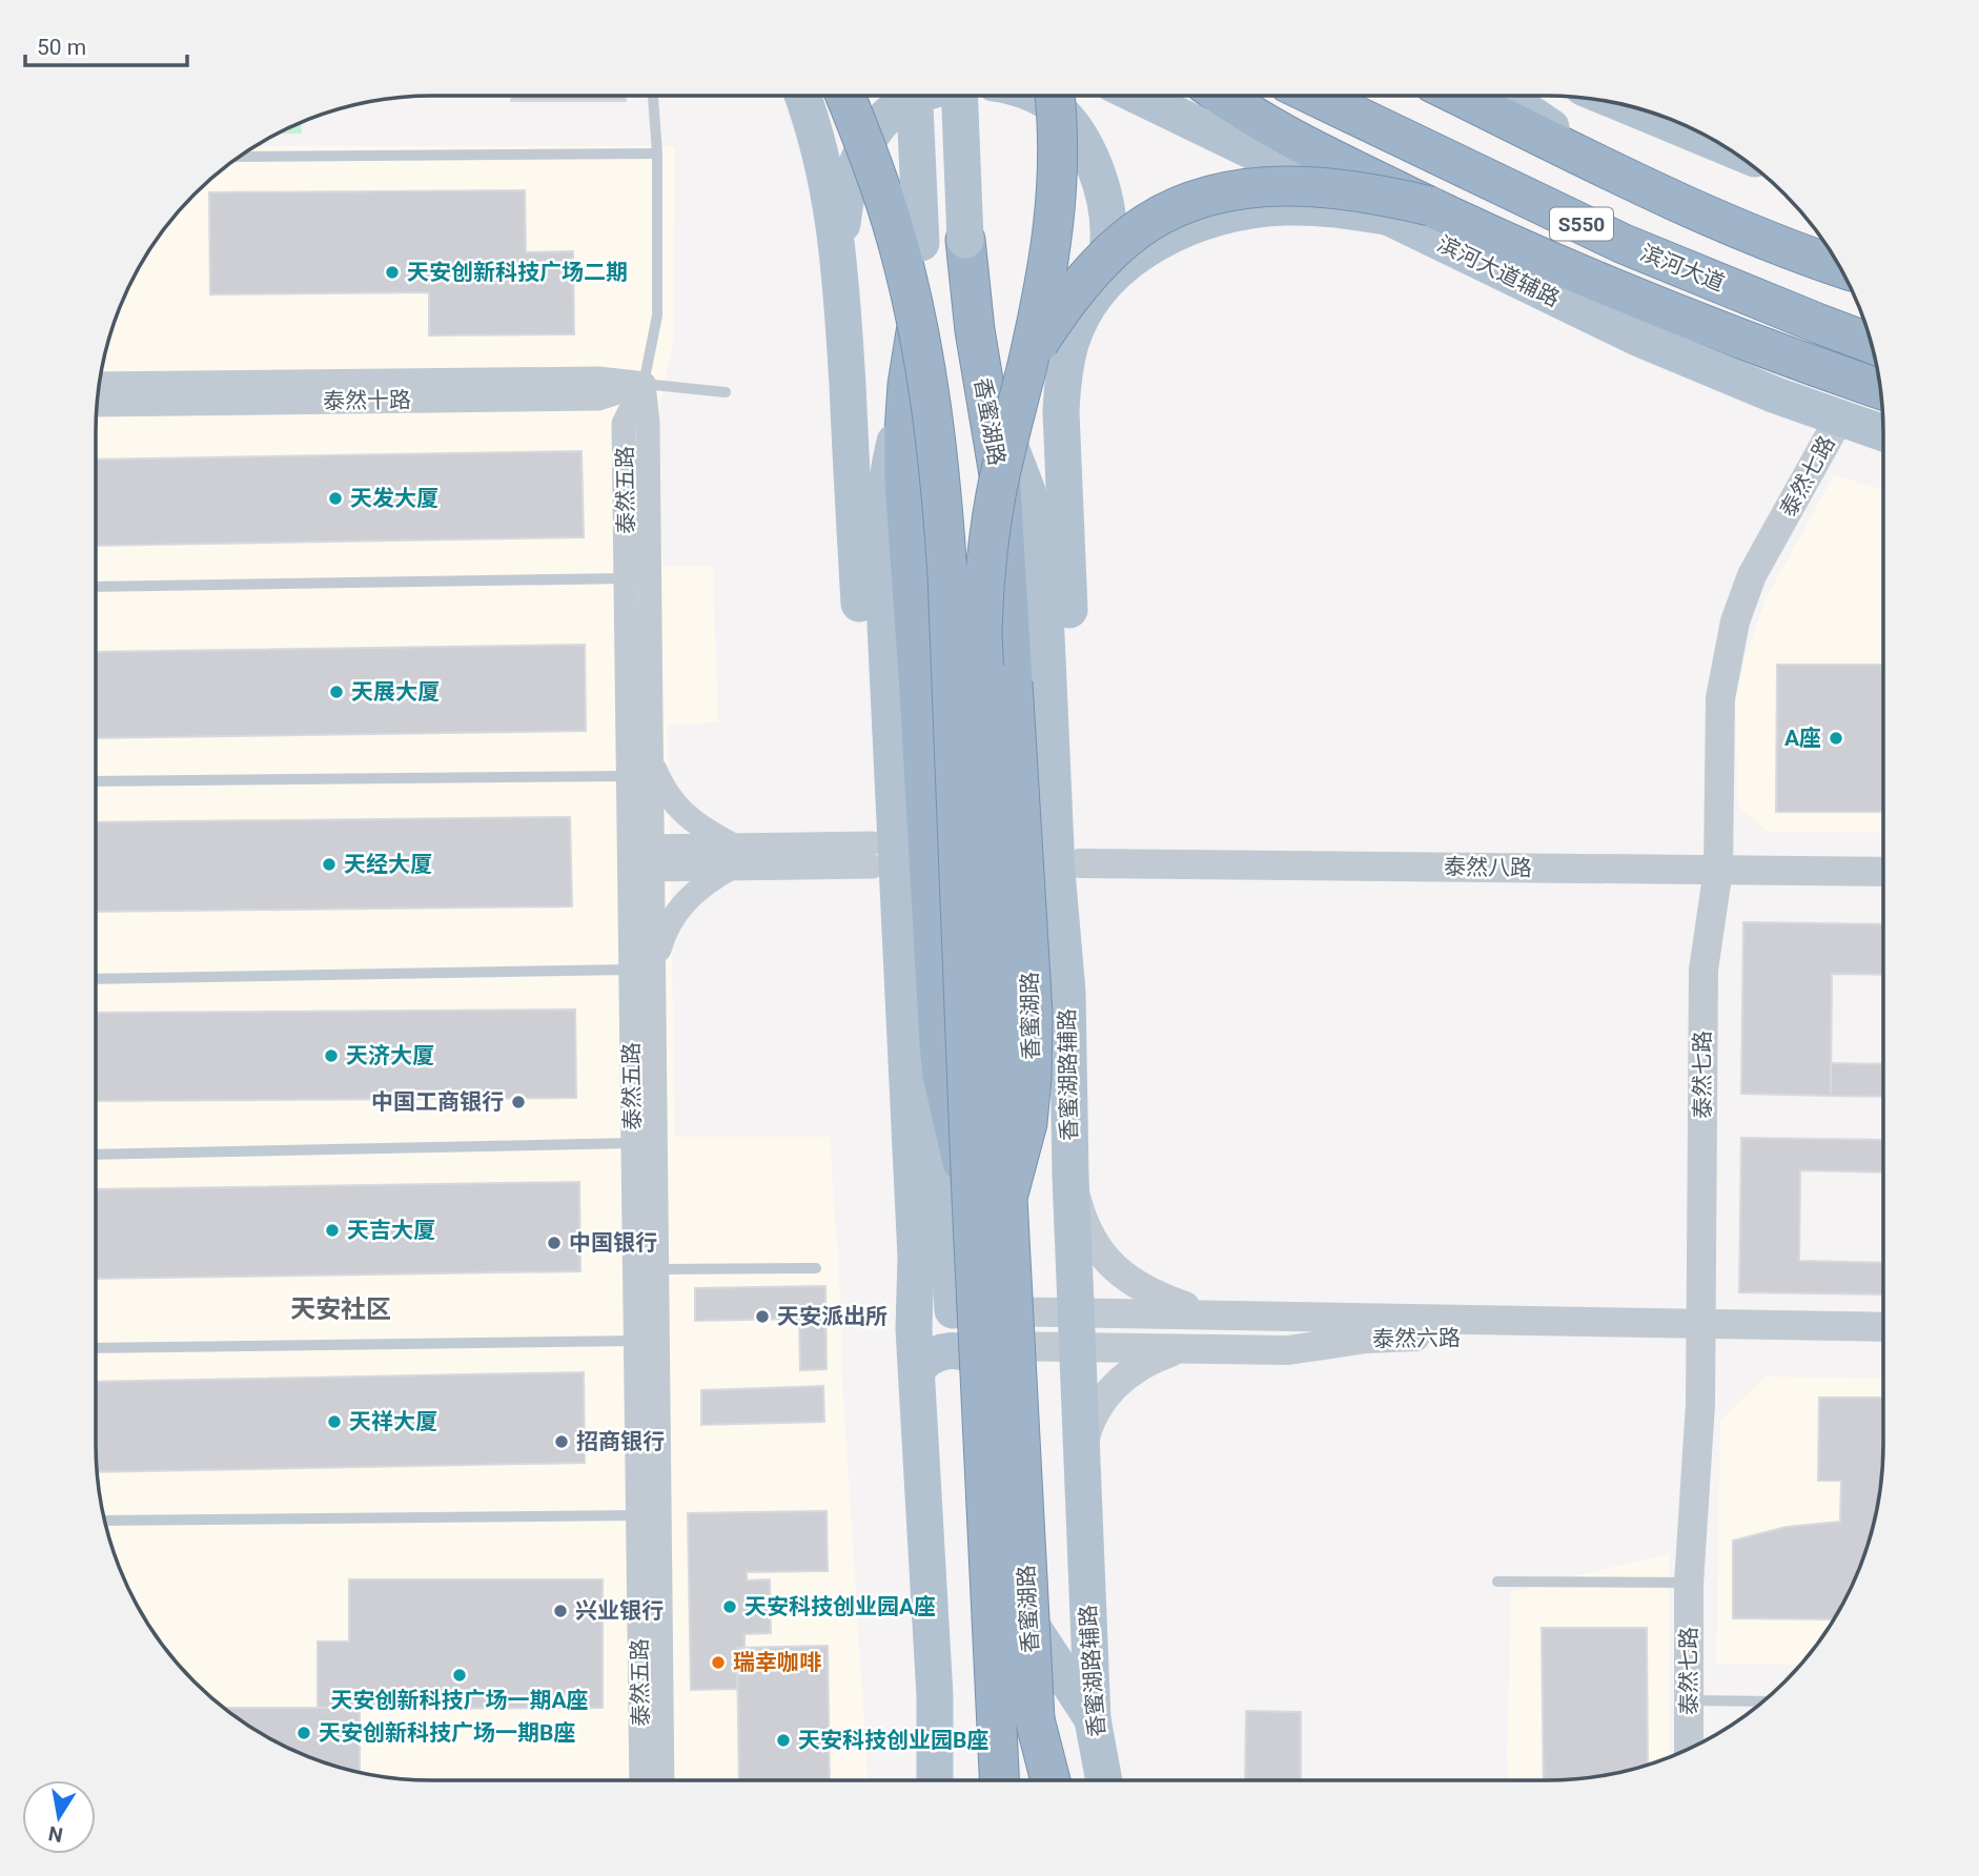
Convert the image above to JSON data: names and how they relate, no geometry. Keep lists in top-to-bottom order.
{
  "streets": {
    "highway": ["S550", "滨河大道", "香蜜湖路"],
    "main road": ["滨河大道辅路", "香蜜湖路辅路"],
    "street": [
      "泰然十路",
      "泰然七路",
      "泰然五路",
      "泰然八路",
      "泰然六路"
    ]
  },
  "crossings": [
    ["滨河大道辅路", "泰然七路"],
    ["泰然十路", "泰然五路"],
    ["香蜜湖路", "香蜜湖路辅路"],
    ["泰然七路", "泰然八路"],
    ["泰然七路", "泰然六路"],
    ["香蜜湖路辅路", "泰然六路"]
  ],
  "districts": ["天安社区"],
  "places": [
    "天安创新科技广场二期",
    "天发大厦",
    "天展大厦",
    "A座",
    "天经大厦",
    "天济大厦",
    "中国工商银行",
    "天吉大厦",
    "中国银行",
    "天安派出所",
    "天祥大厦",
    "招商银行",
    "天安科技创业园A座",
    "兴业银行",
    "瑞幸咖啡",
    "天安创新科技广场一期A座",
    "天安创新科技广场一期B座",
    "天安科技创业园B座"
  ],
  "scale_bar": "50 m",
  "north": "bottom"
}
